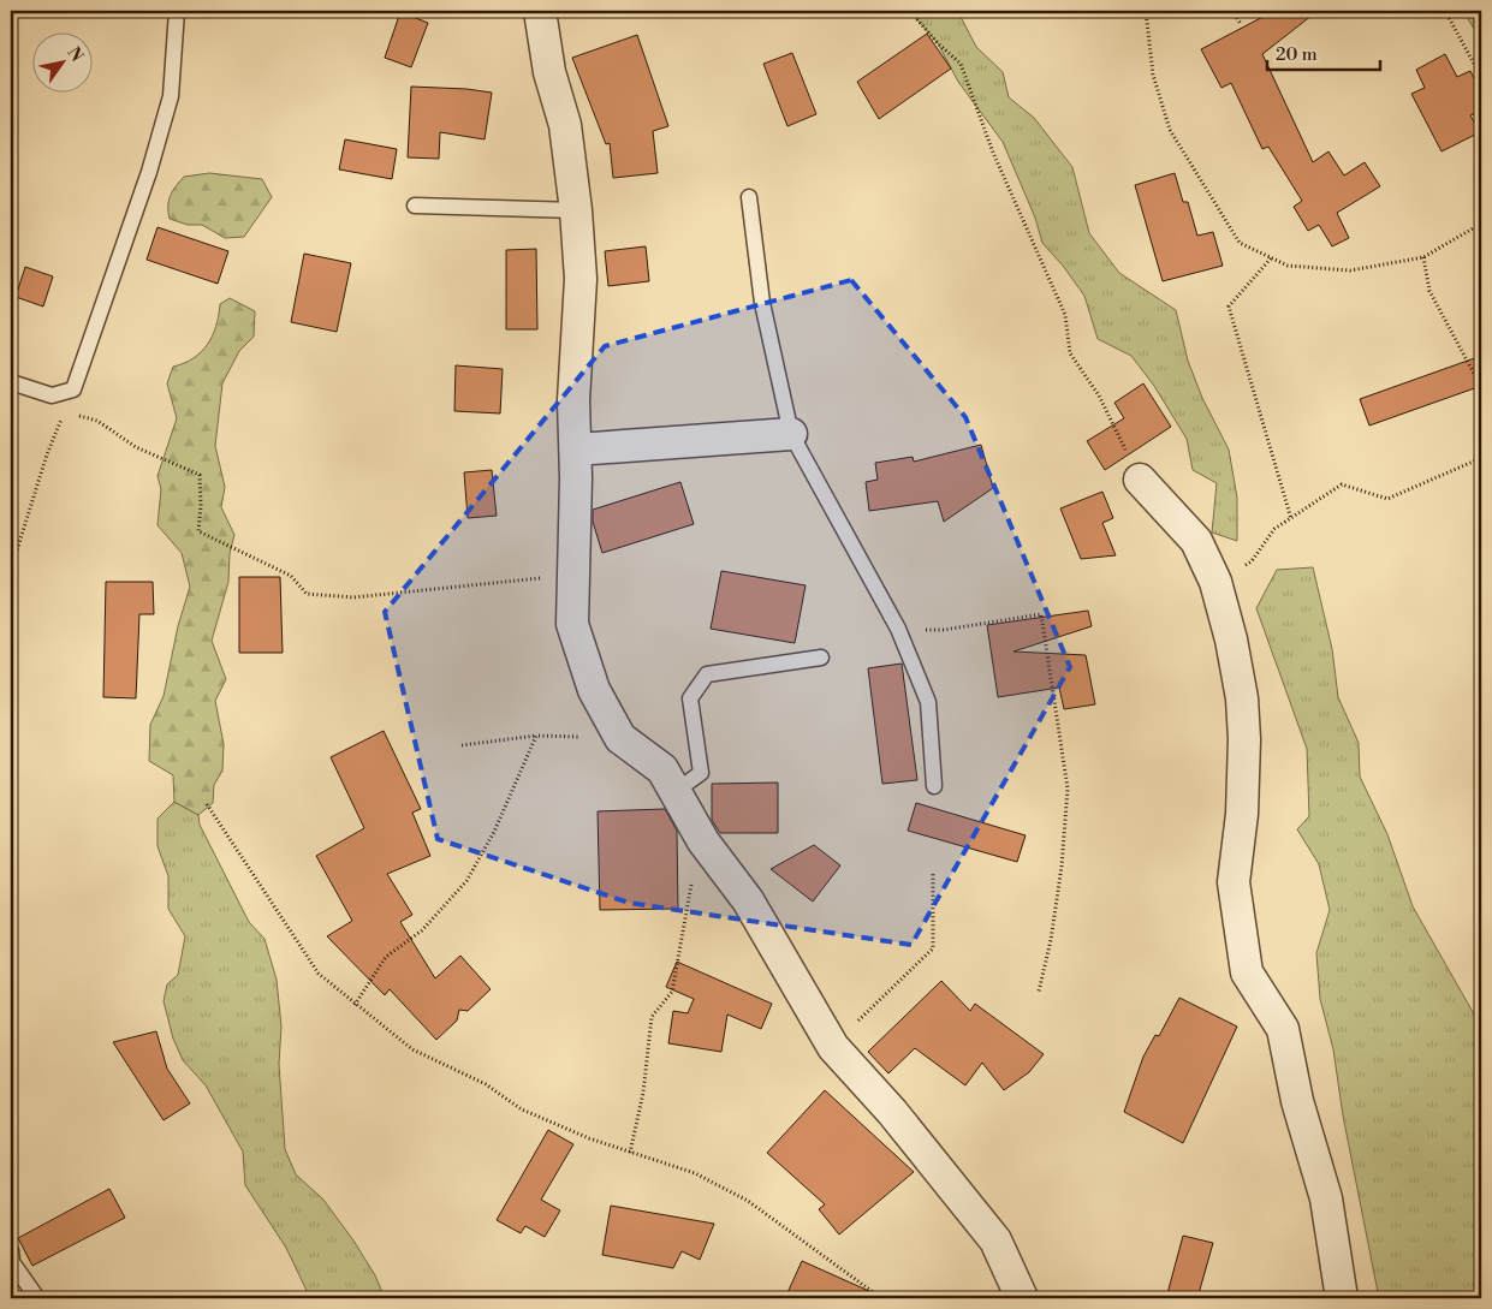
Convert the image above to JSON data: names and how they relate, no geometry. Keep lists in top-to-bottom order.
{
  "scale_bar": "20 m",
  "north": "top right"
}
